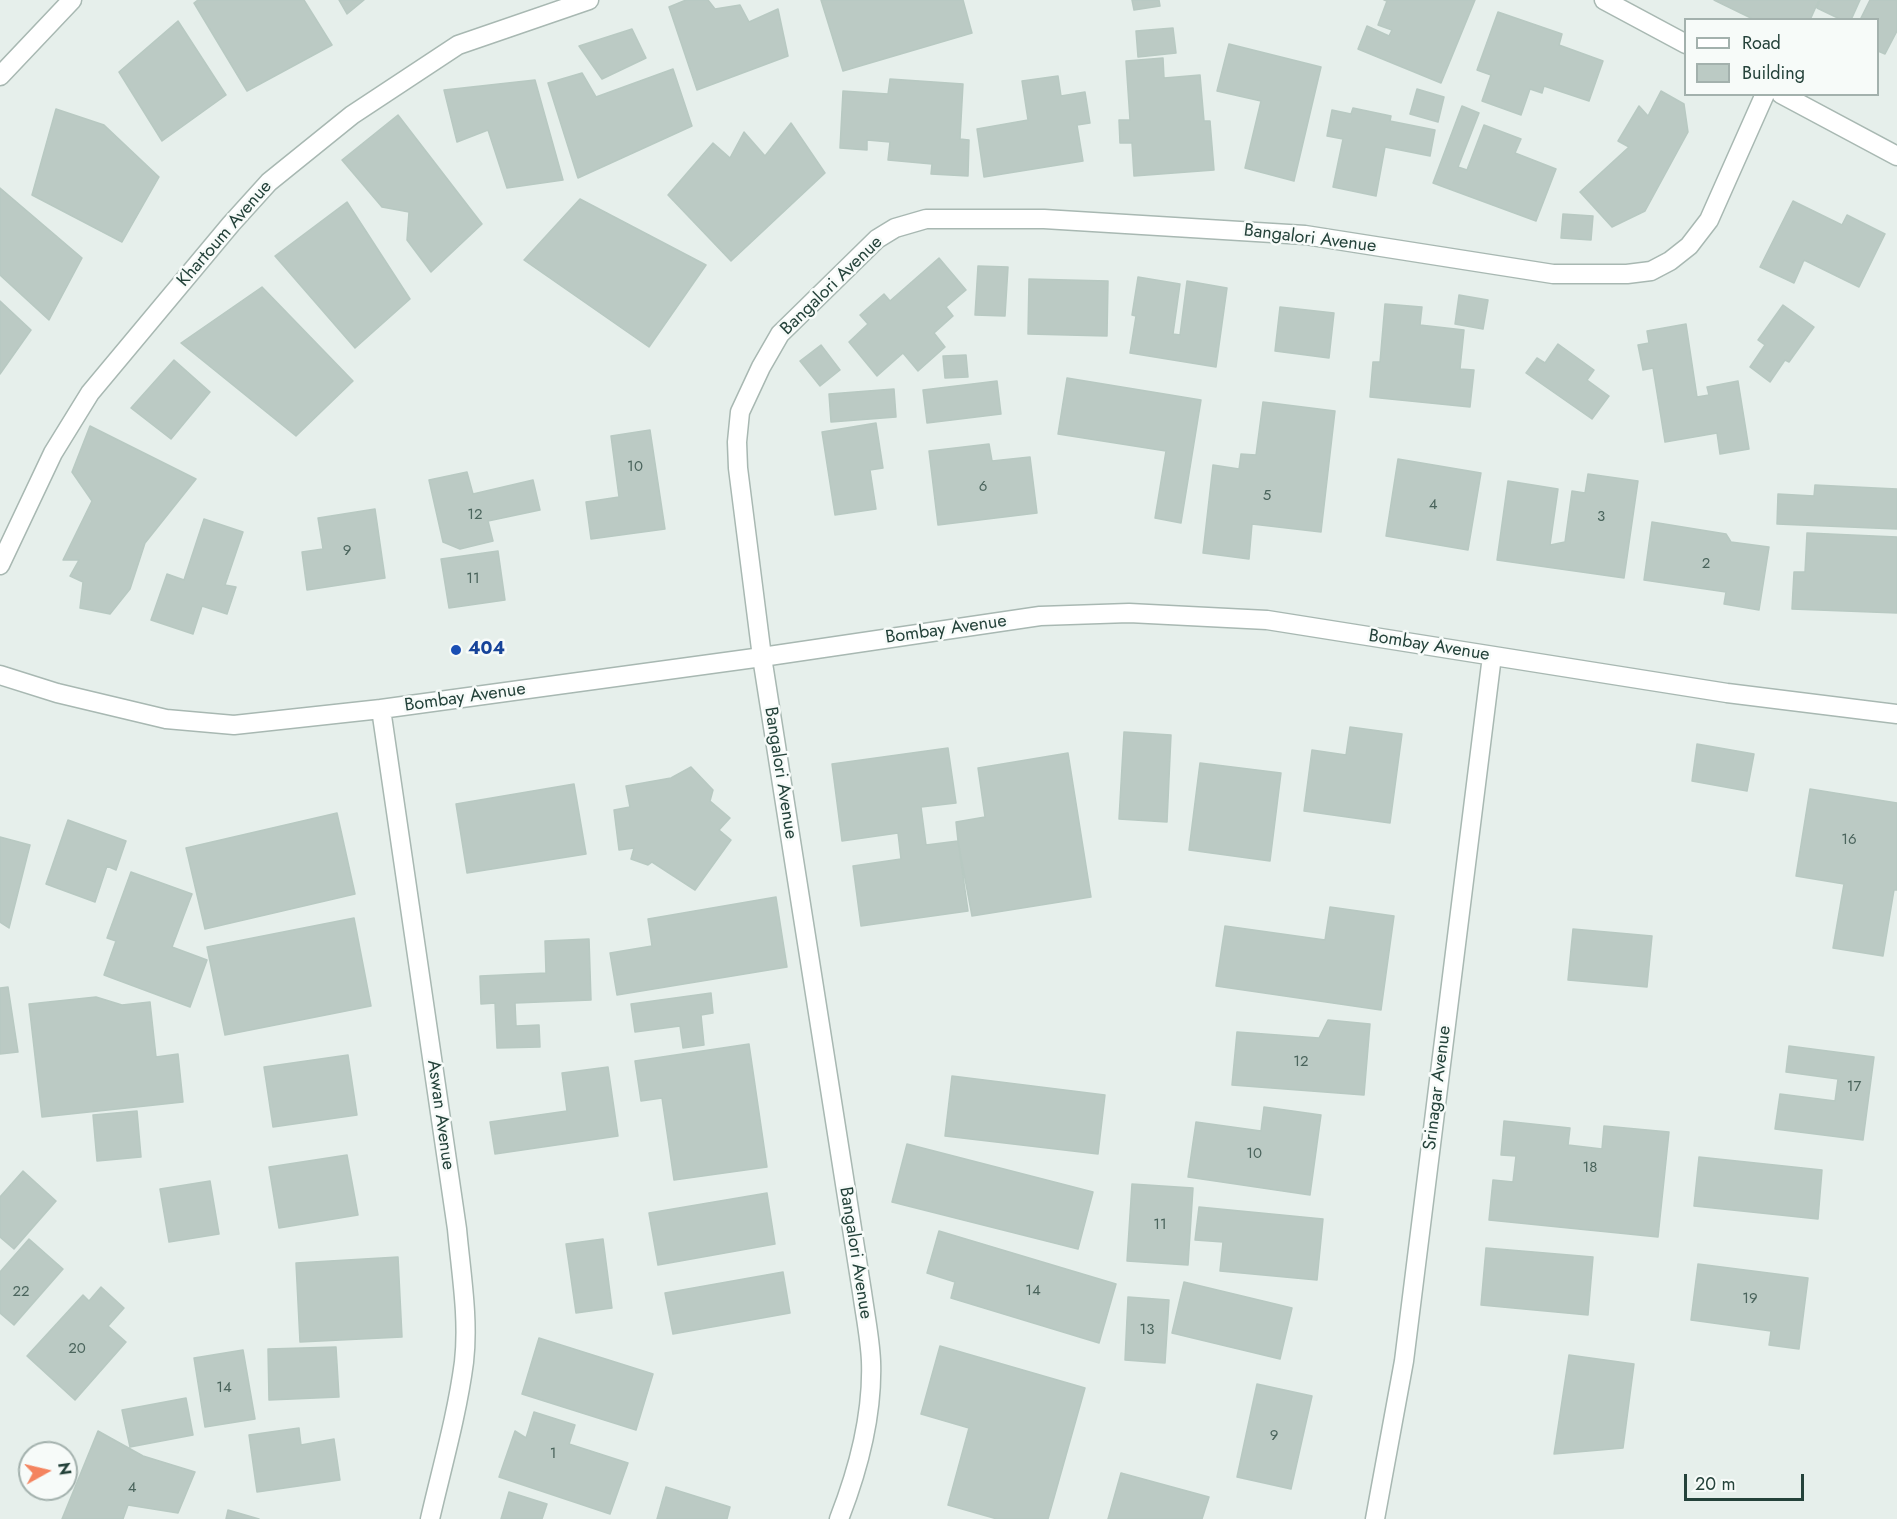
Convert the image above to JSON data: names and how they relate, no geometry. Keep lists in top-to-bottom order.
{
  "streets": {
    "street": [
      "Khartoum Avenue",
      "Bangalori Avenue",
      "Bombay Avenue",
      "Srinagar Avenue",
      "Aswan Avenue"
    ]
  },
  "crossings": [
    ["Bangalori Avenue", "Bombay Avenue"],
    ["Bombay Avenue", "Srinagar Avenue"],
    ["Bombay Avenue", "Aswan Avenue"]
  ],
  "places": ["404"],
  "house_numbers": [
    "10",
    "6",
    "5",
    "4",
    "12",
    "3",
    "9",
    "2",
    "11",
    "16",
    "12",
    "17",
    "10",
    "18",
    "11",
    "14",
    "22",
    "19",
    "13",
    "20",
    "14",
    "9",
    "1",
    "4"
  ],
  "legend": ["Road", "Building"],
  "scale_bar": "20 m",
  "north": "right"
}
